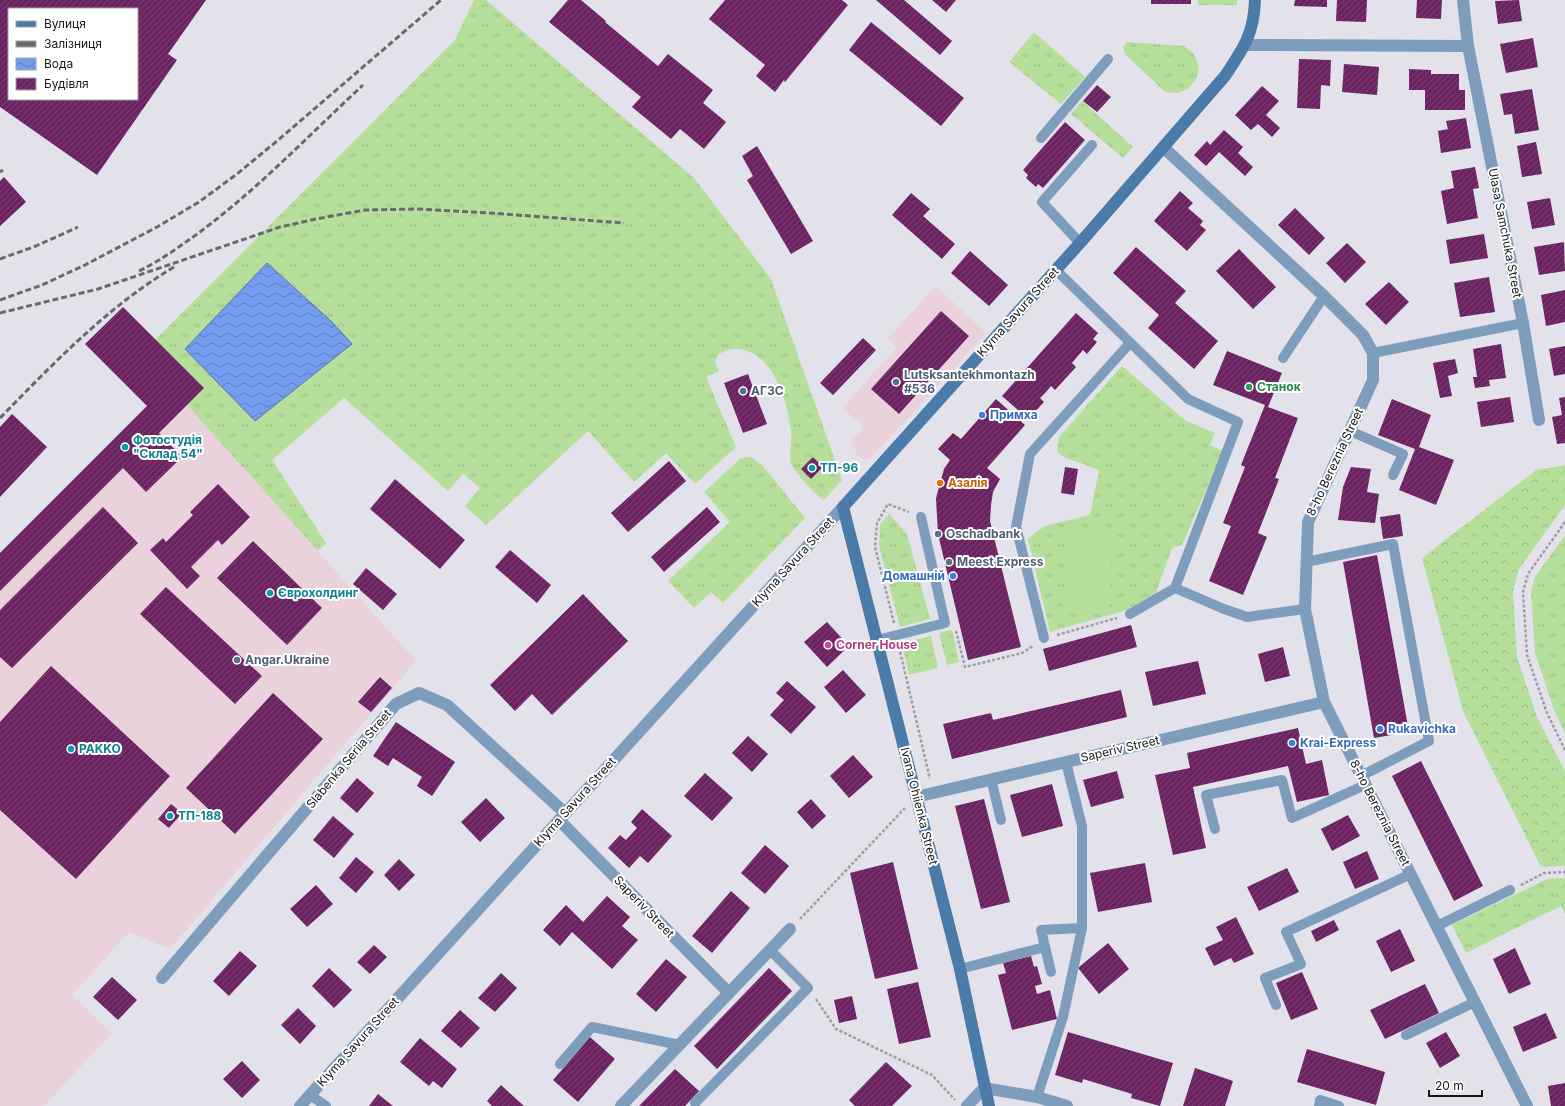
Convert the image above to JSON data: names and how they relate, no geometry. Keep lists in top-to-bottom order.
{
  "streets": {
    "street": [
      "Ulasa Samchuka Street",
      "Klyma Savura Street",
      "8-ho Bereznia Street",
      "Saperiv Street",
      "Slabenka Seriia Street",
      "Ivana Ohiienka Street"
    ]
  },
  "crossings": [
    ["Klyma Savura Street", "8-ho Bereznia Street"],
    ["Klyma Savura Street", "Saperiv Street"],
    ["Klyma Savura Street", "Slabenka Seriia Street"],
    ["Klyma Savura Street", "Ivana Ohiienka Street"],
    ["8-ho Bereznia Street", "Saperiv Street"],
    ["Saperiv Street", "Slabenka Seriia Street"],
    ["Saperiv Street", "Ivana Ohiienka Street"]
  ],
  "places": [
    "Lutsksantekhmontazh #536",
    "Станок",
    "АГЗС",
    "Примха",
    "Фотостудія \"Склад 54\"",
    "ТП-96",
    "Азалія",
    "Oschadbank",
    "Meest Express",
    "Домашній",
    "Єврохолдинг",
    "Corner House",
    "Angar.Ukraine",
    "Rukavichka",
    "Krai-Express",
    "PAKKO",
    "ТП-188"
  ],
  "legend": [
    "Вулиця",
    "Залізниця",
    "Вода",
    "Будівля"
  ],
  "scale_bar": "20 m"
}
